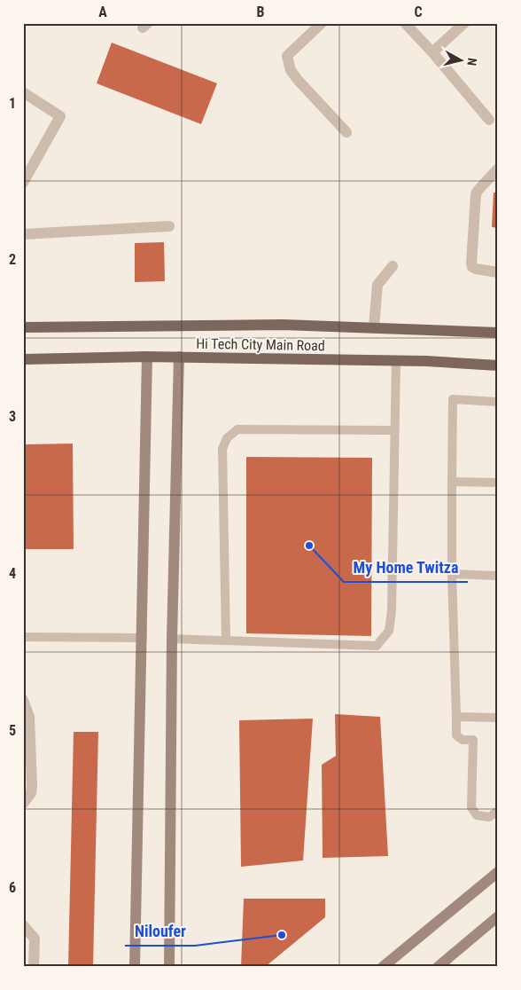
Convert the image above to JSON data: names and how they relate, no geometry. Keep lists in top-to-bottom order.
{
  "streets": {
    "main road": ["Hi Tech City Main Road"]
  },
  "places": ["My Home Twitza", "Niloufer"],
  "north": "right",
  "grid": {
    "columns": ["A", "B", "C"],
    "rows": [
      "1",
      "2",
      "3",
      "4",
      "5",
      "6"
    ]
  }
}
